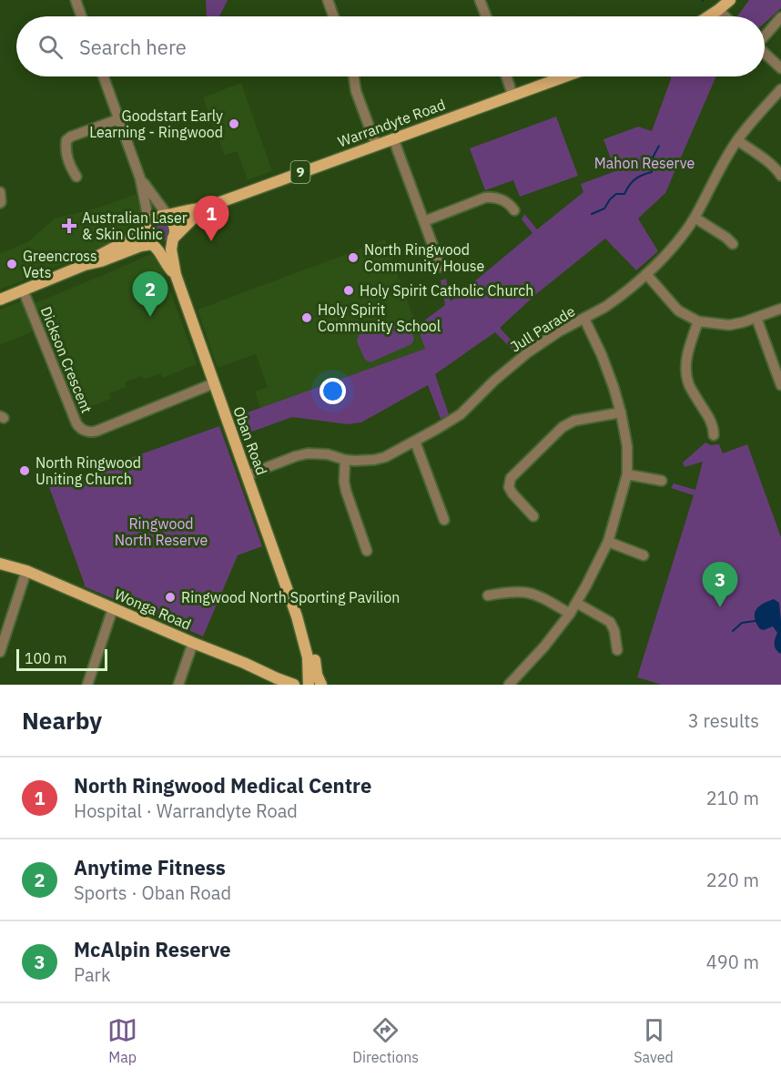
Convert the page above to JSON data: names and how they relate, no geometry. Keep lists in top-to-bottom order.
{
  "streets": {
    "main road": [
      "Warrandyte Road",
      "9",
      "Oban Road",
      "Wonga Road"
    ],
    "street": ["Jull Parade", "Dickson Crescent"]
  },
  "crossings": [
    ["Warrandyte Road", "9"],
    ["Warrandyte Road", "Oban Road"],
    ["9", "Dickson Crescent"],
    ["9", "Oban Road"],
    ["Jull Parade", "Oban Road"],
    ["Dickson Crescent", "Oban Road"]
  ],
  "parks": ["Mahon Reserve", "Ringwood North Reserve"],
  "places": {
    "other": [
      "Goodstart Early Learning - Ringwood",
      "North Ringwood Community House",
      "Greencross Vets",
      "Holy Spirit Catholic Church",
      "Holy Spirit Community School",
      "North Ringwood Uniting Church",
      "Ringwood North Sporting Pavilion"
    ],
    "health": ["Australian Laser & Skin Clinic"]
  },
  "scale_bar": "100 m",
  "page": {
    "search": "Search here",
    "pins": ["1", "2", "3"],
    "scale": "100 m",
    "heading": ["Nearby", "3 results"],
    "list": [
      {
        "mark": "1",
        "name": "North Ringwood Medical Centre",
        "note": "Hospital · Warrandyte Road",
        "value": "210 m"
      },
      {
        "mark": "2",
        "name": "Anytime Fitness",
        "note": "Sports · Oban Road",
        "value": "220 m"
      },
      {
        "mark": "3",
        "name": "McAlpin Reserve",
        "note": "Park",
        "value": "490 m"
      }
    ],
    "nav": ["Map", "Directions", "Saved"]
  }
}
